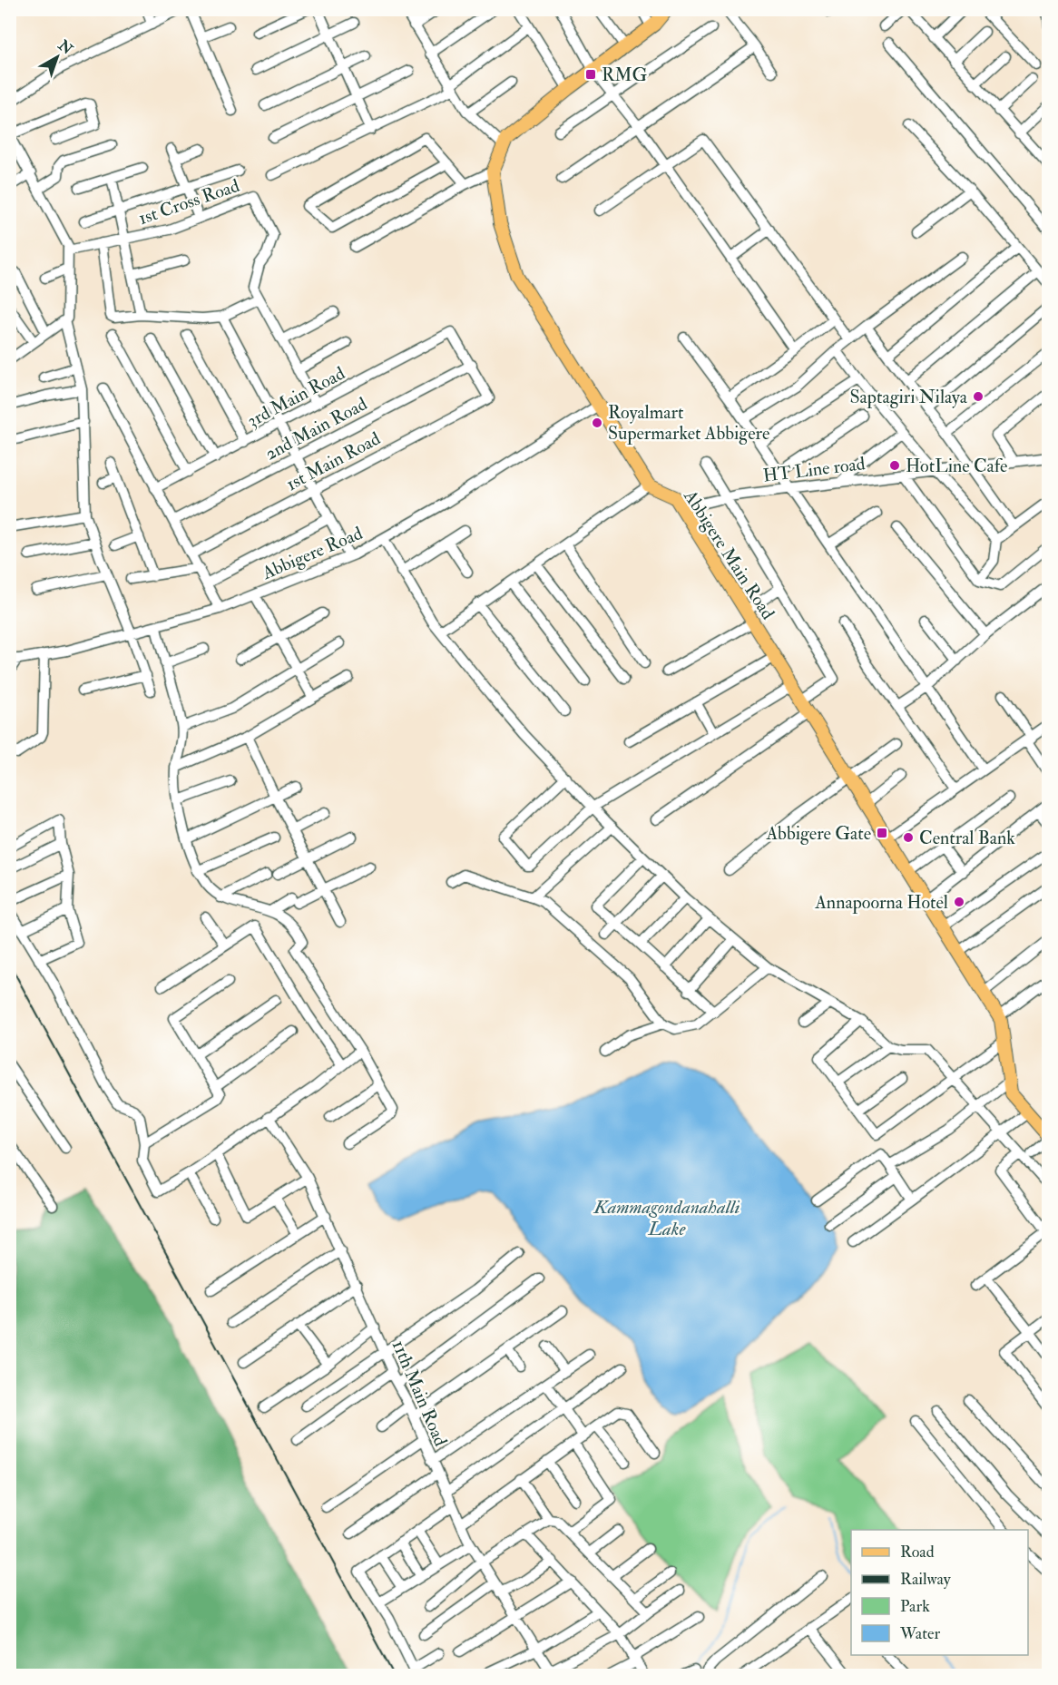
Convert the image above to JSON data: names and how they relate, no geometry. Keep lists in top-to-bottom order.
{
  "streets": {
    "main road": ["Abbigere Main Road"],
    "street": [
      "1st Cross Road",
      "3rd Main Road",
      "2nd Main Road",
      "1st Main Road",
      "HT Line road",
      "Abbigere Road",
      "11th Main Road"
    ]
  },
  "crossings": [
    ["1st Cross Road", "3rd Main Road"],
    ["3rd Main Road", "2nd Main Road"],
    ["3rd Main Road", "1st Main Road"],
    ["2nd Main Road", "1st Main Road"],
    ["HT Line road", "Abbigere Main Road"]
  ],
  "water": ["Kammagondanahalli Lake"],
  "places": {
    "transit": ["RMG", "Abbigere Gate"],
    "other": [
      "Saptagiri Nilaya",
      "Royalmart Supermarket Abbigere",
      "HotLine Cafe",
      "Central Bank",
      "Annapoorna Hotel"
    ]
  },
  "legend": [
    "Road",
    "Railway",
    "Park",
    "Water"
  ],
  "north": "top right"
}
